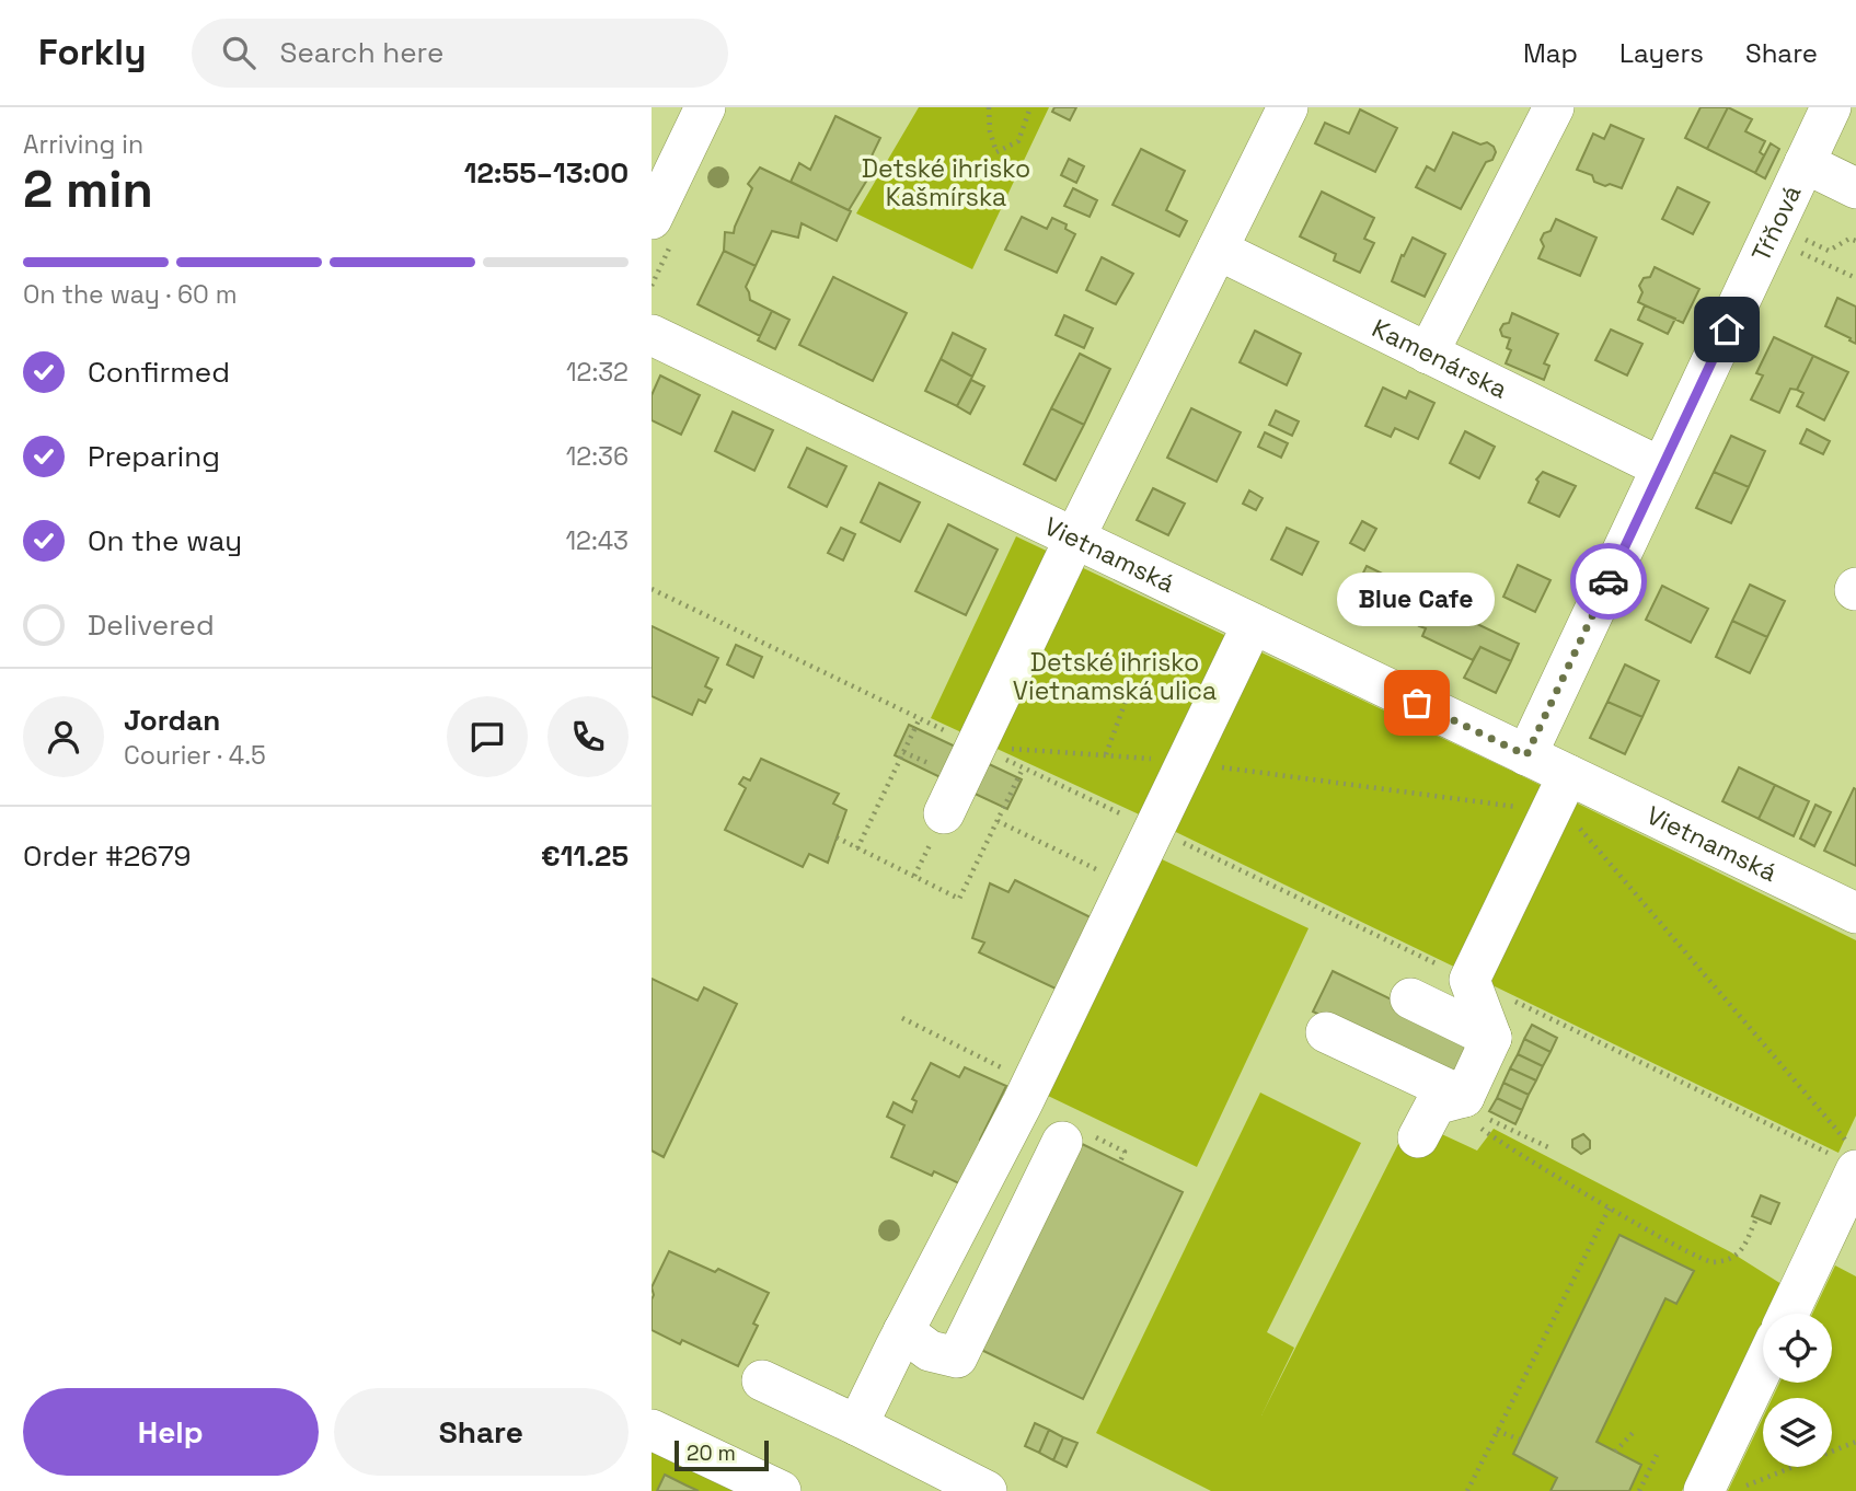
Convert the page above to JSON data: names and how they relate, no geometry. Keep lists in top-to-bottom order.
{
  "streets": {
    "street": ["Tŕňová", "Kamenárska", "Vietnamská"]
  },
  "crossings": [
    ["Tŕňová", "Kamenárska"],
    ["Tŕňová", "Vietnamská"]
  ],
  "parks": ["Detské ihrisko Kašmírska", "Detské ihrisko Vietnamská ulica"],
  "places": ["Blue Cafe"],
  "scale_bar": "20 m",
  "page": {
    "header": "Forkly",
    "search": "Search here",
    "nav": ["Map", "Layers", "Share"],
    "heading": ["2 min", "Arriving in", "12:55–13:00"],
    "panel": [
      "Jordan",
      "Courier · 4.5",
      "Order #2679",
      "€11.25"
    ],
    "bar": "On the way · 60 m",
    "list": [
      ["Confirmed", "12:32"],
      ["Preparing", "12:36"],
      ["On the way", "12:43"],
      "Delivered"
    ],
    "bubble": "Blue Cafe",
    "buttons": ["Help", "Share"],
    "scale": "20 m"
  }
}
